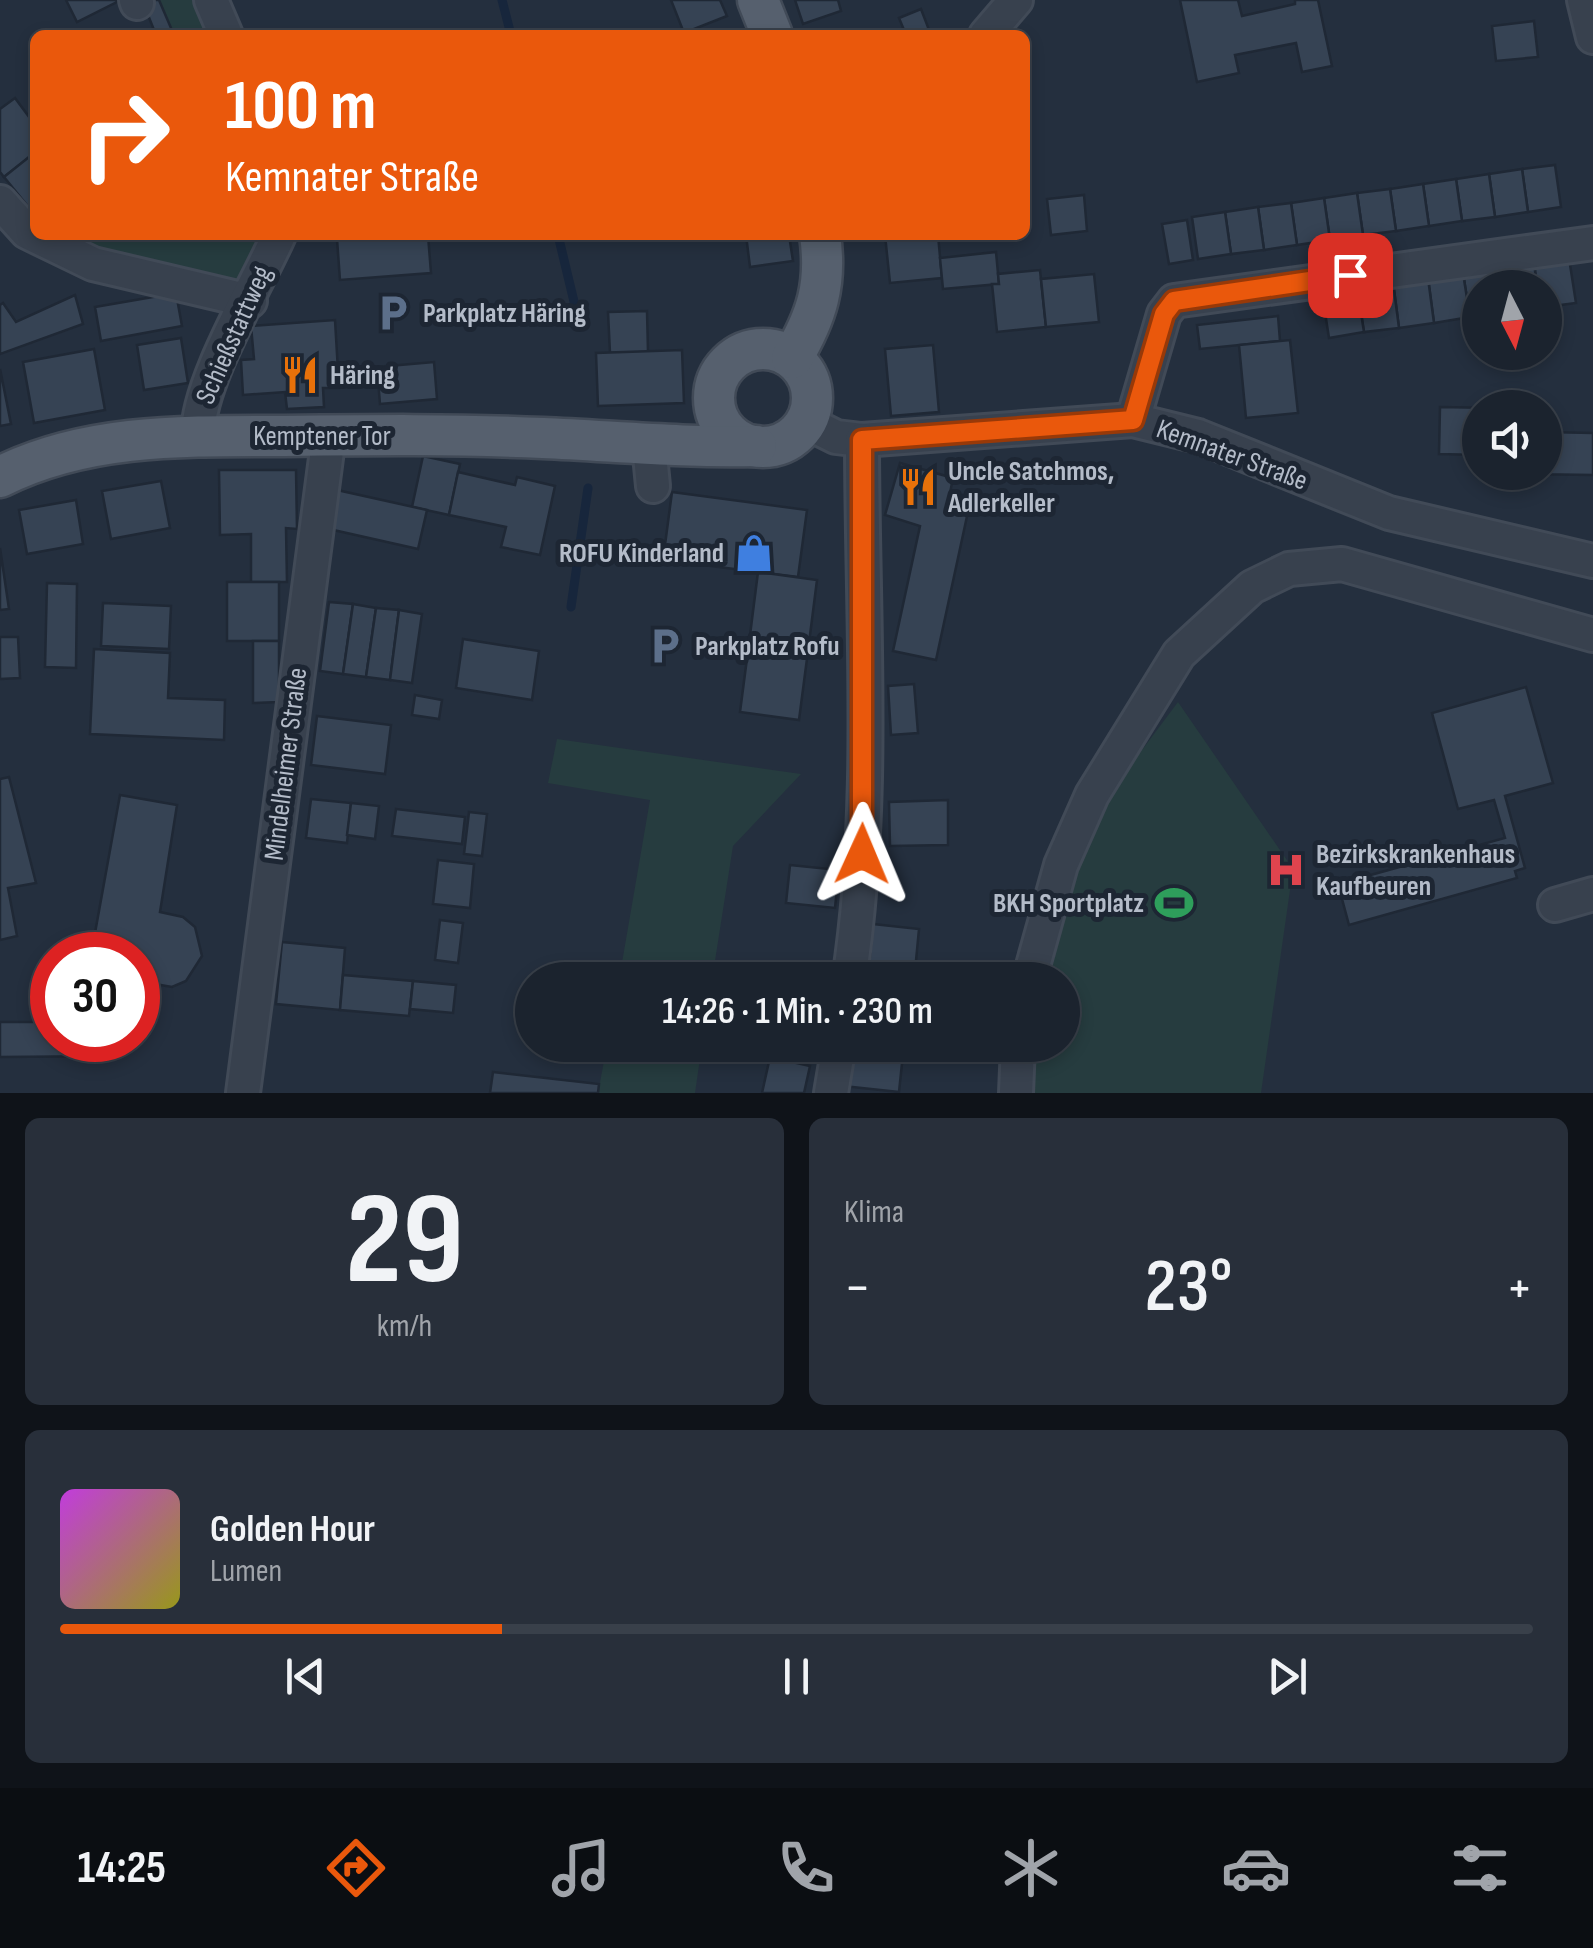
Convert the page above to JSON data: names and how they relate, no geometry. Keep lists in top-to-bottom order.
{
  "streets": {
    "main road": ["Kemptener Tor"],
    "street": ["Schießstattweg", "Kemnater Straße", "Mindelheimer Straße"]
  },
  "crossings": [
    ["Schießstattweg", "Kemptener Tor"],
    ["Kemptener Tor", "Kemnater Straße"],
    ["Kemptener Tor", "Mindelheimer Straße"]
  ],
  "places": {
    "parking": ["Parkplatz Häring", "Parkplatz Rofu"],
    "restaurant": ["Häring", "Uncle Satchmos, Adlerkeller"],
    "shop": ["ROFU Kinderland"],
    "hospital": ["Bezirkskrankenhaus Kaufbeuren"],
    "sports": ["BKH Sportplatz"]
  },
  "north": "bottom",
  "page": {
    "turn": ["100 m", "Kemnater Straße"],
    "limit": "30",
    "trip": "14:26 · 1 Min. · 230 m",
    "tile": [
      ["29", "km/h"],
      "Klima"
    ],
    "heat": ["−", "23°", "+"],
    "song": ["Golden Hour", "Lumen"],
    "tabs": "14:25"
  }
}
